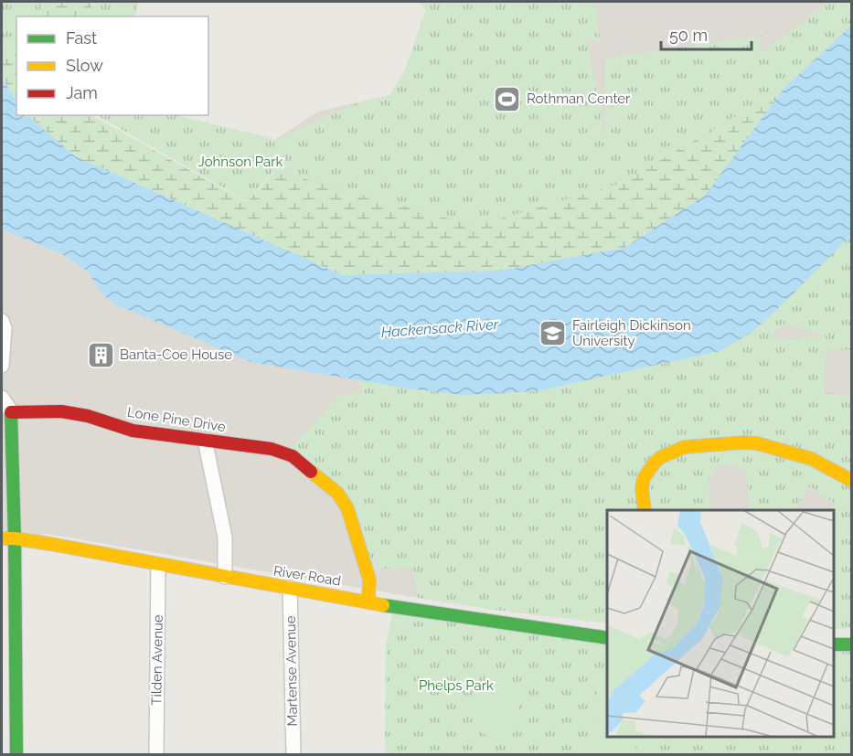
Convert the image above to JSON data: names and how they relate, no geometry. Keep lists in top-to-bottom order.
{
  "streets": {
    "street": [
      "Lone Pine Drive",
      "River Road",
      "Tilden Avenue",
      "Martense Avenue"
    ]
  },
  "crossings": [
    ["Lone Pine Drive", "River Road"],
    ["River Road", "Tilden Avenue"],
    ["River Road", "Martense Avenue"]
  ],
  "water": ["Hackensack River"],
  "parks": ["Johnson Park", "Phelps Park"],
  "places": {
    "sports": ["Rothman Center"],
    "school or university": ["Fairleigh Dickinson University"],
    "building": ["Banta-Coe House"]
  },
  "legend": ["Fast", "Slow", "Jam"],
  "scale_bar": "50 m"
}
